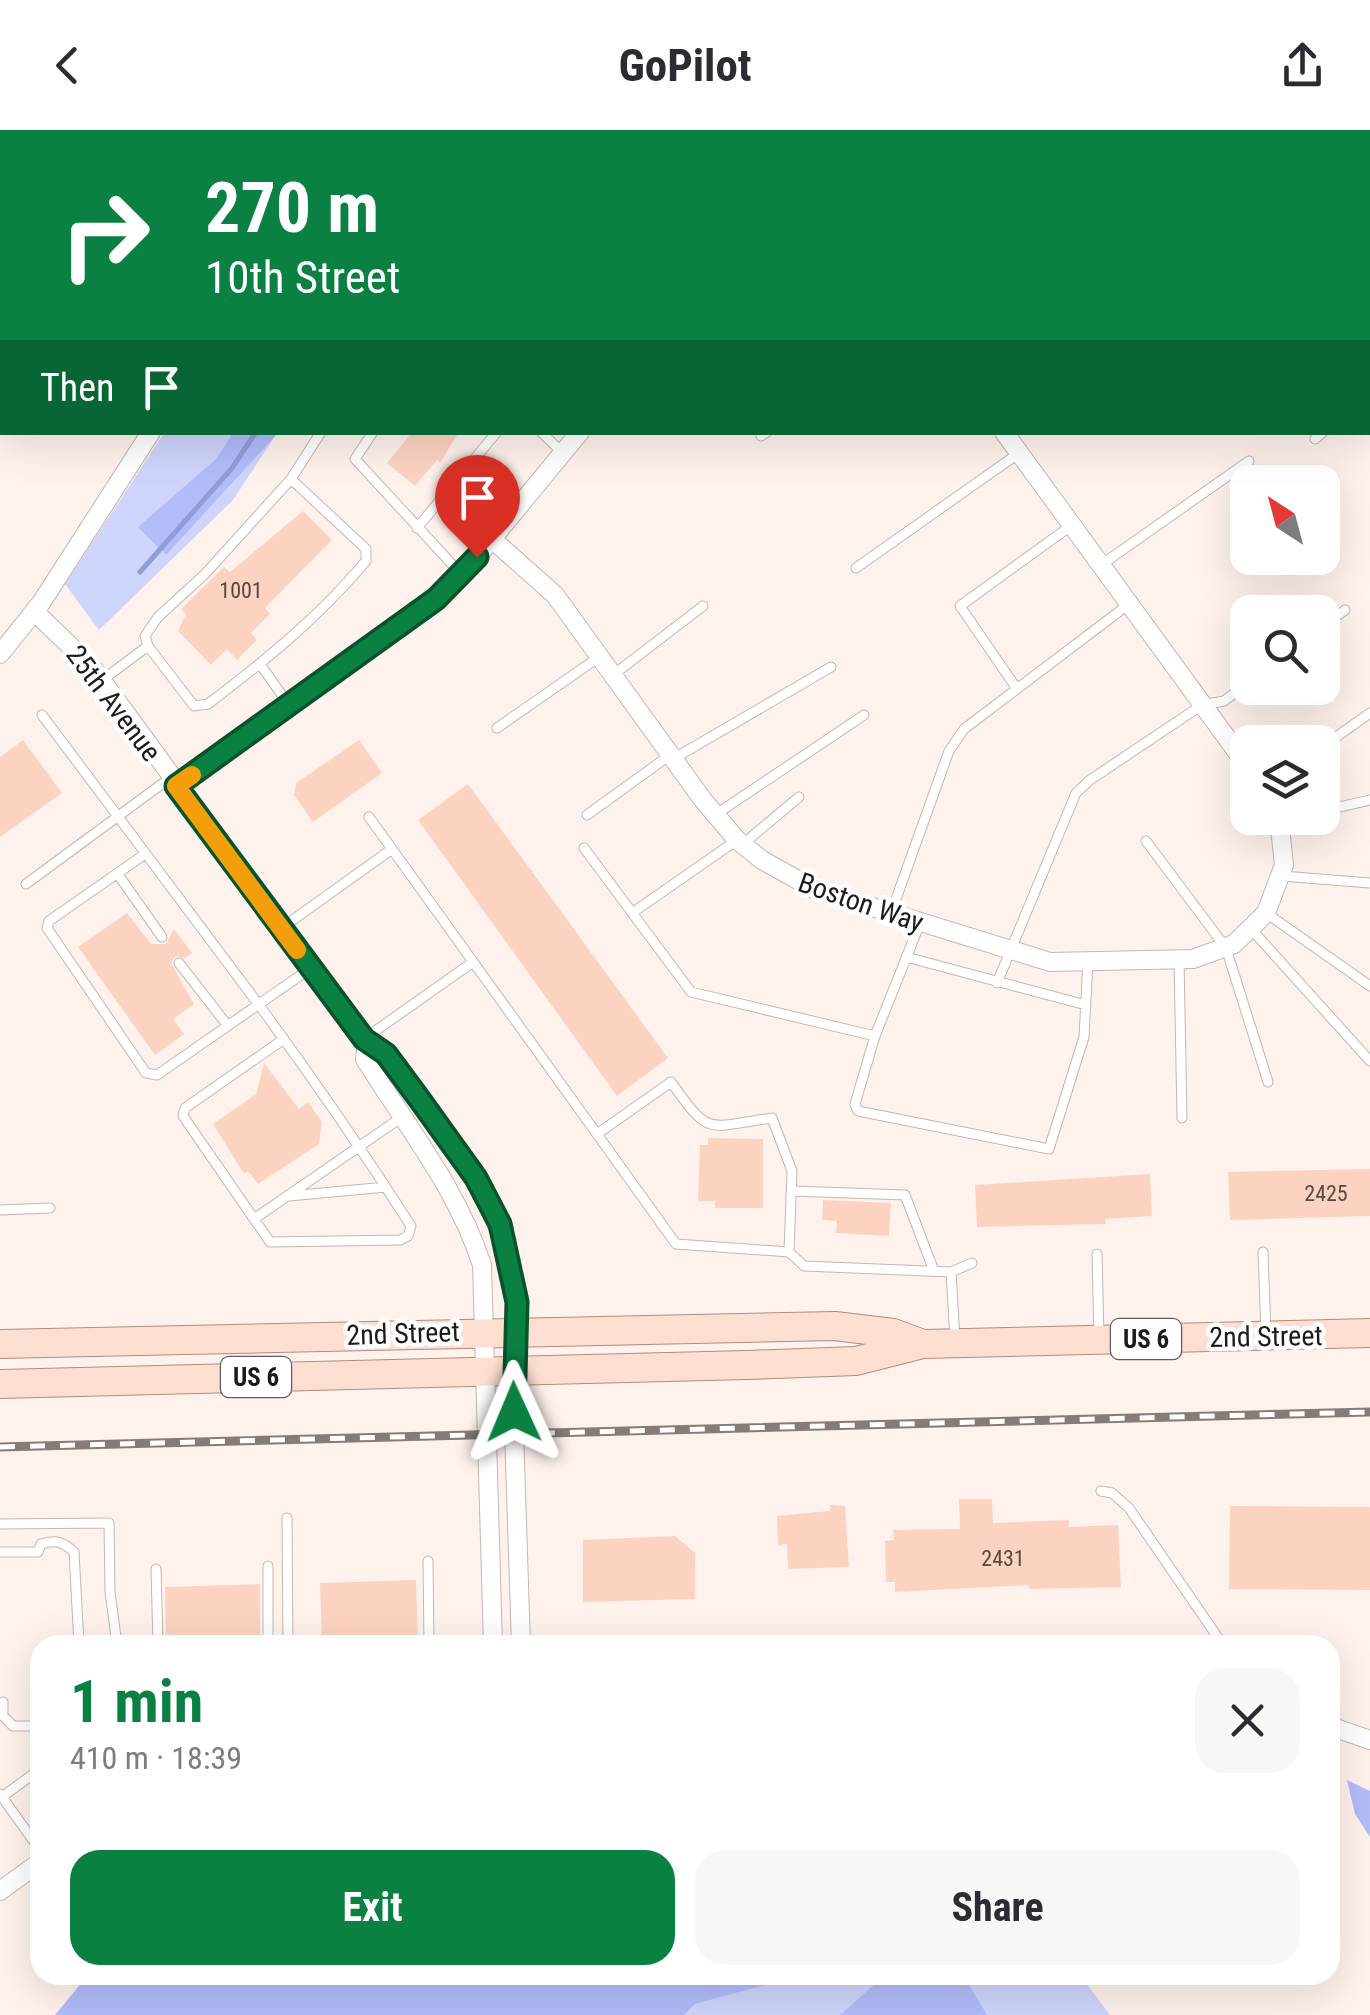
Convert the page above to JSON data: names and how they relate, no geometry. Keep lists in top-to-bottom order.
{
  "streets": {
    "main road": ["2nd Street", "US 6"],
    "street": ["25th Avenue", "Boston Way"]
  },
  "crossings": [
    ["25th Avenue", "2nd Street"]
  ],
  "house_numbers": ["1001", "2425", "2431"],
  "north": "top left",
  "page": {
    "header": "GoPilot",
    "turn": ["270 m", "10th Street"],
    "then": "Then",
    "heading": ["1 min", "410 m · 18:39"],
    "buttons": ["Exit", "Share"]
  }
}
